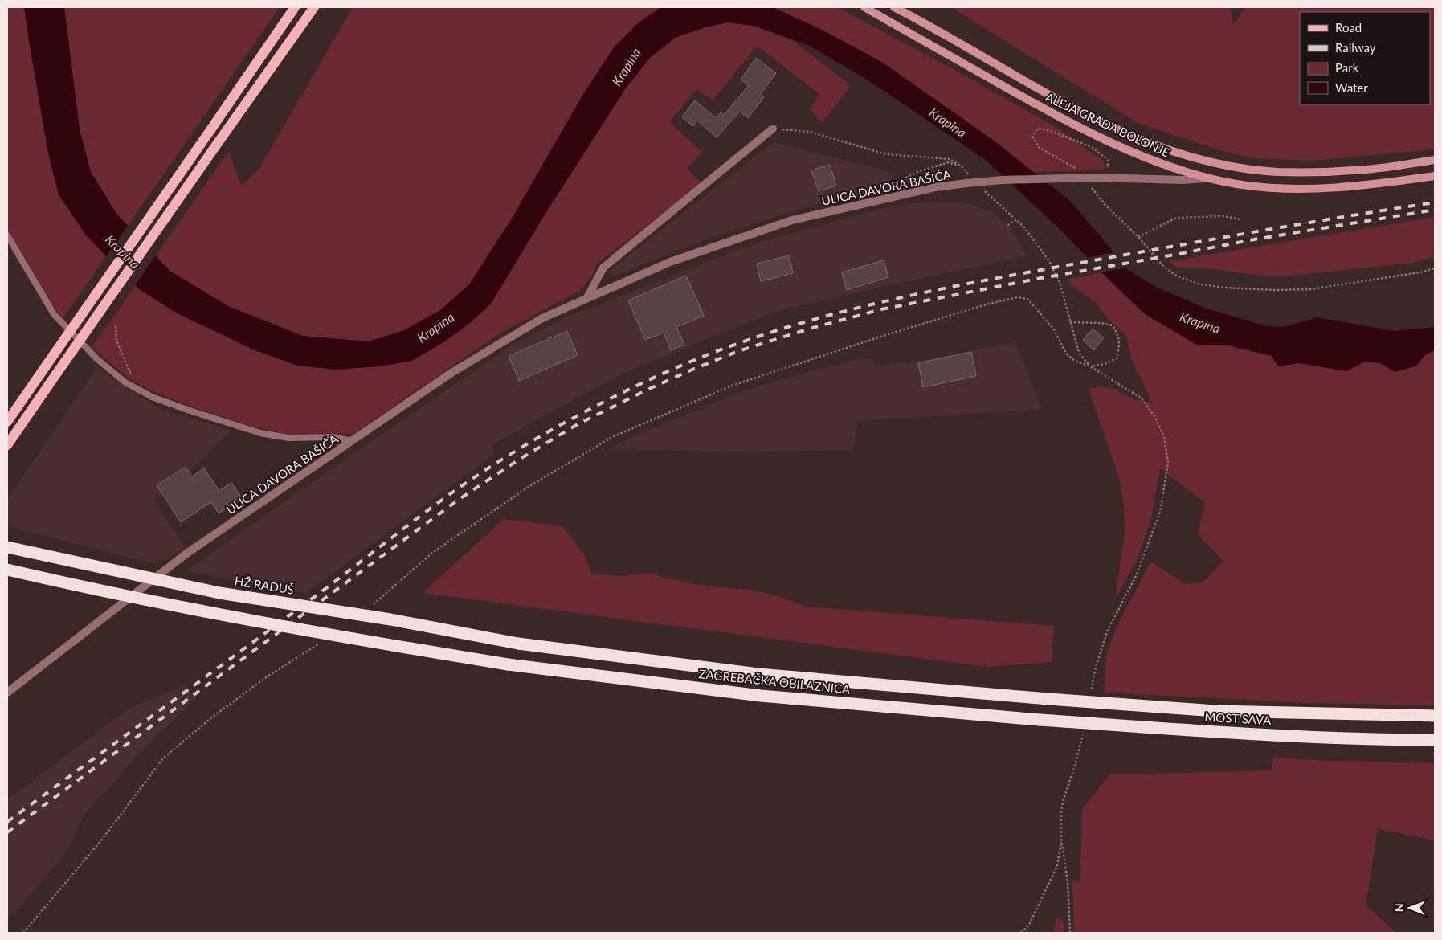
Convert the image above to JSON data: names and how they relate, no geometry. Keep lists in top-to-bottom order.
{
  "streets": {
    "highway": ["HŽ RADUŠ", "ZAGREBAČKA OBILAZNICA", "MOST SAVA"],
    "main road": ["ALEJA GRADA BOLONJE"],
    "street": ["ULICA DAVORA BAŠIĆA"]
  },
  "crossings": [
    ["ALEJA GRADA BOLONJE", "ULICA DAVORA BAŠIĆA"],
    ["HŽ RADUŠ", "ZAGREBAČKA OBILAZNICA"],
    ["ZAGREBAČKA OBILAZNICA", "MOST SAVA"]
  ],
  "water": ["Krapina"],
  "legend": [
    "Road",
    "Railway",
    "Park",
    "Water"
  ],
  "north": "left"
}
